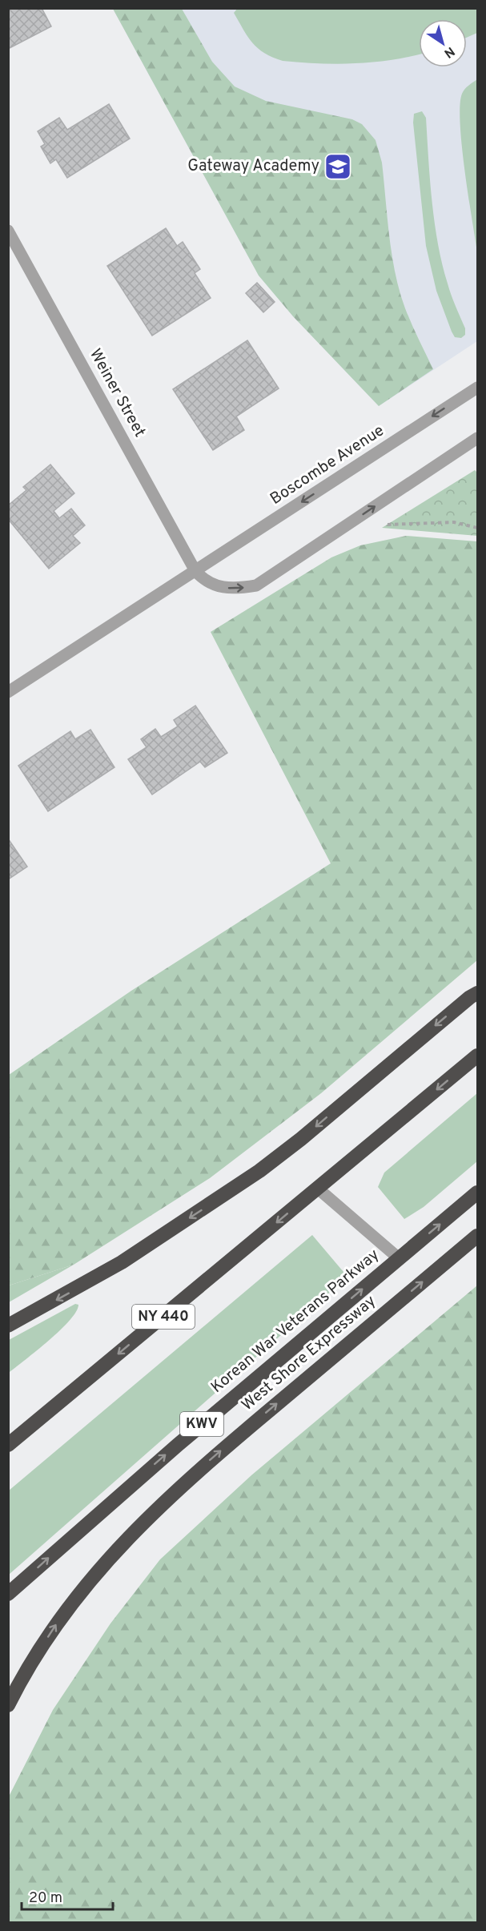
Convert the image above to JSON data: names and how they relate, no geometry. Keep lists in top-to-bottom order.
{
  "streets": {
    "highway": [
      "NY 440",
      "Korean War Veterans Parkway",
      "West Shore Expressway",
      "KWV"
    ],
    "street": ["Weiner Street", "Boscombe Avenue"]
  },
  "crossings": [
    ["Weiner Street", "Boscombe Avenue"]
  ],
  "one_way": ["West Shore Expressway"],
  "places": {
    "school or university": ["Gateway Academy"]
  },
  "scale_bar": "20 m",
  "north": "bottom right"
}
